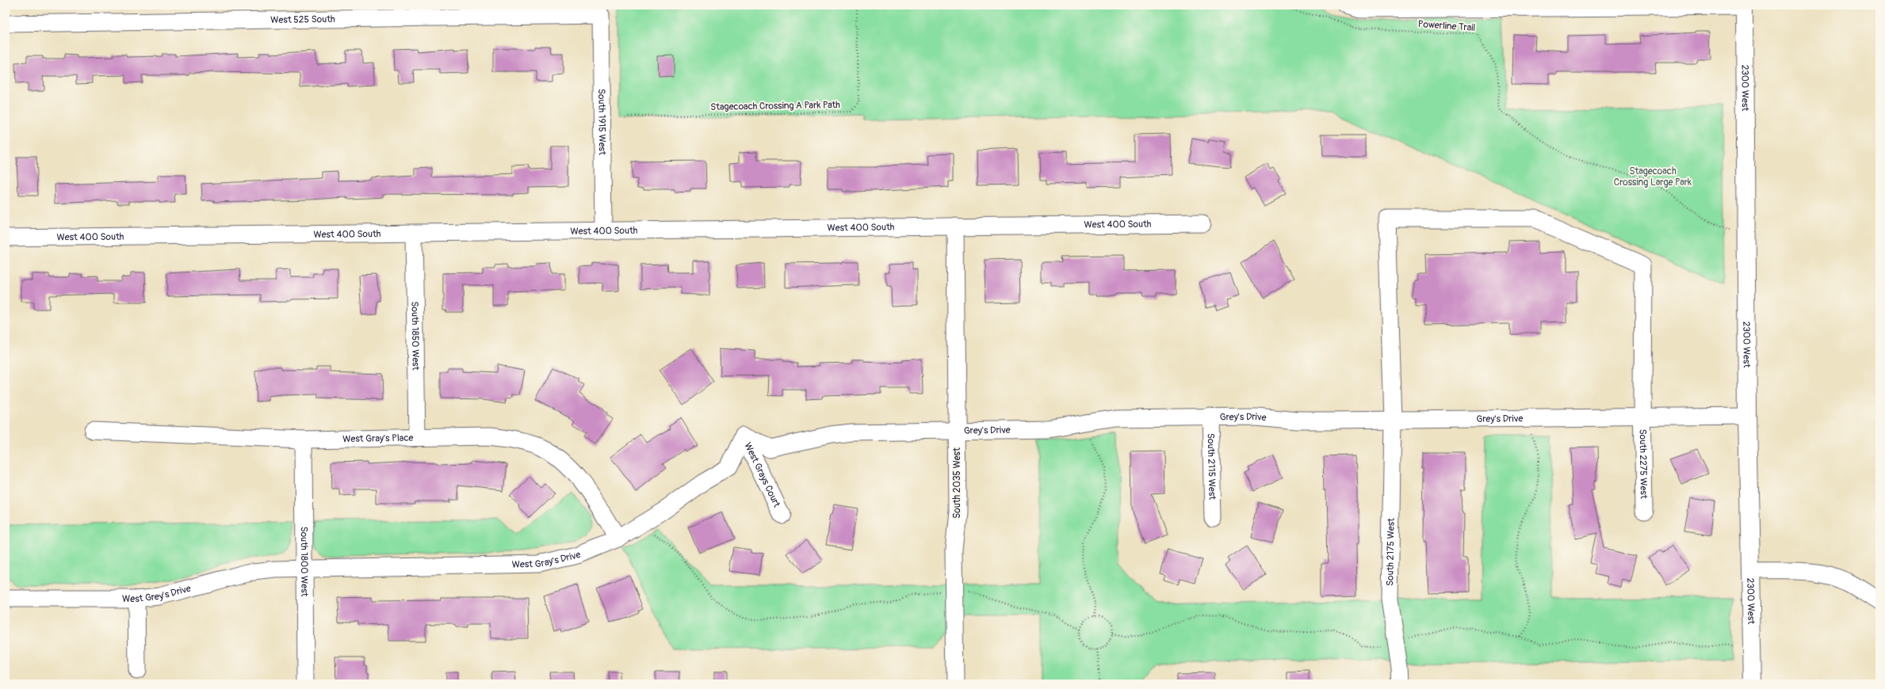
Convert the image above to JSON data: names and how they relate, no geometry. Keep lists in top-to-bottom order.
{
  "streets": {
    "main road": ["2300 West"],
    "street": [
      "West 525 South",
      "South 1915 West",
      "West 400 South",
      "South 1850 West",
      "Grey's Drive",
      "West Gray's Place",
      "South 2275 West",
      "South 2115 West",
      "West Grays Court",
      "South 2035 West",
      "South 2175 West",
      "West Gray's Drive",
      "South 1800 West",
      "West Grey's Drive"
    ],
    "path": ["Powerline Trail", "Stagecoach Crossing A Park Path"]
  },
  "crossings": [
    ["West 525 South", "South 1915 West"],
    ["2300 West", "Grey's Drive"],
    ["South 1915 West", "West 400 South"],
    ["West 400 South", "South 1850 West"],
    ["West 400 South", "South 2035 West"],
    ["South 1850 West", "West Gray's Place"],
    ["Grey's Drive", "South 2275 West"],
    ["Grey's Drive", "South 2115 West"],
    ["Grey's Drive", "West Grays Court"],
    ["Grey's Drive", "South 2035 West"],
    ["Grey's Drive", "South 2175 West"],
    ["Grey's Drive", "West Gray's Drive"],
    ["West Gray's Place", "West Gray's Drive"],
    ["West Gray's Place", "South 1800 West"],
    ["South 2275 West", "South 2175 West"],
    ["West Grays Court", "West Gray's Drive"],
    ["West Gray's Drive", "South 1800 West"],
    ["West Gray's Drive", "West Grey's Drive"],
    ["South 1800 West", "West Grey's Drive"]
  ],
  "parks": ["Stagecoach Crossing Large Park"]
}
